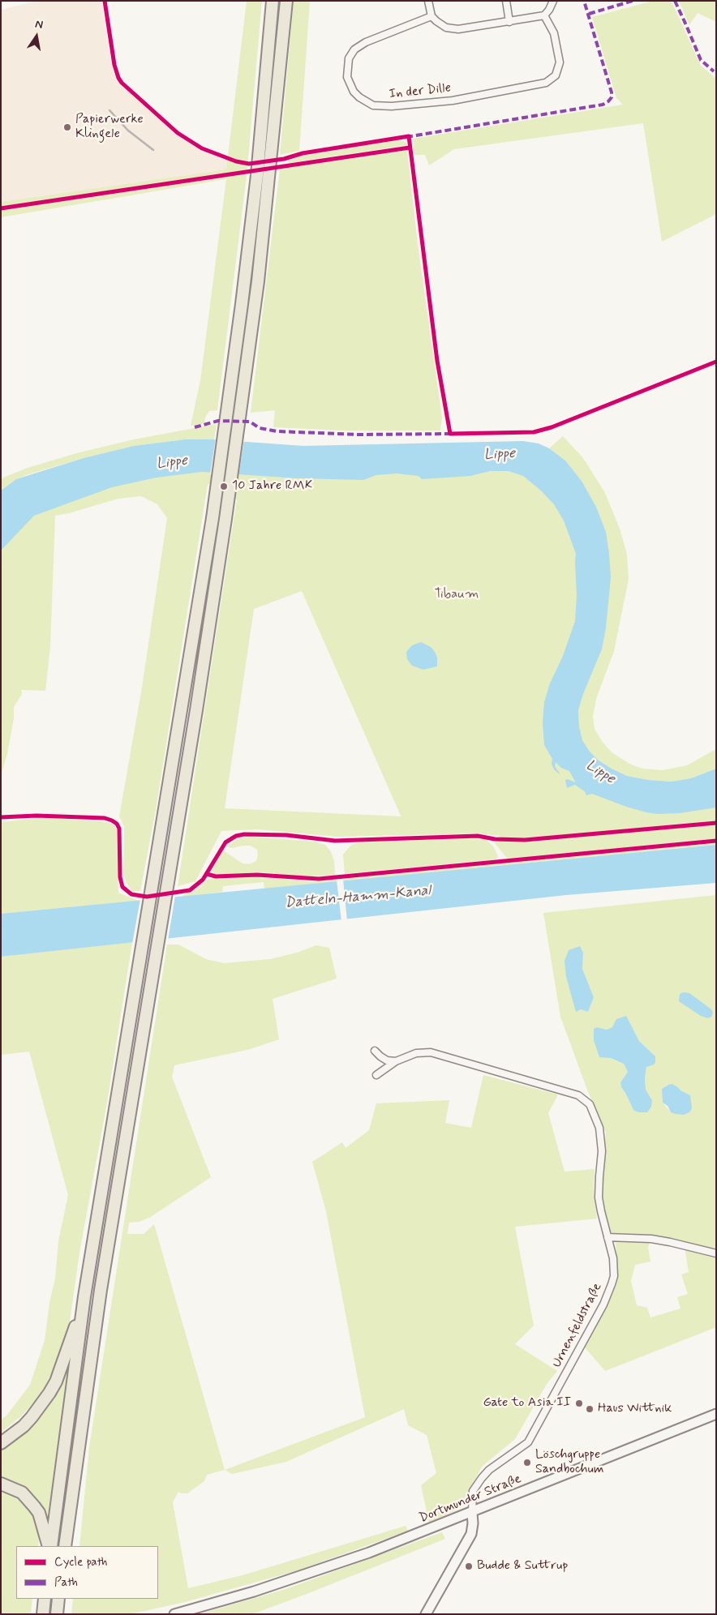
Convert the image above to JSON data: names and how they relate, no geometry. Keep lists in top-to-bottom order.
{
  "streets": {
    "main road": ["Dortmunder Straße"],
    "street": ["In der Dille", "Urnenfeldstraße"]
  },
  "crossings": [
    ["Urnenfeldstraße", "Dortmunder Straße"]
  ],
  "water": ["Lippe", "Datteln-Hamm-Kanal"],
  "parks": ["Tibaum"],
  "places": [
    "Papierwerke Klingele",
    "10 Jahre RMK",
    "Gate to Asia II",
    "Haus Wittnik",
    "Löschgruppe Sandbochum",
    "Budde & Suttrup"
  ],
  "legend": ["Cycle path", "Path"],
  "north": "top"
}
